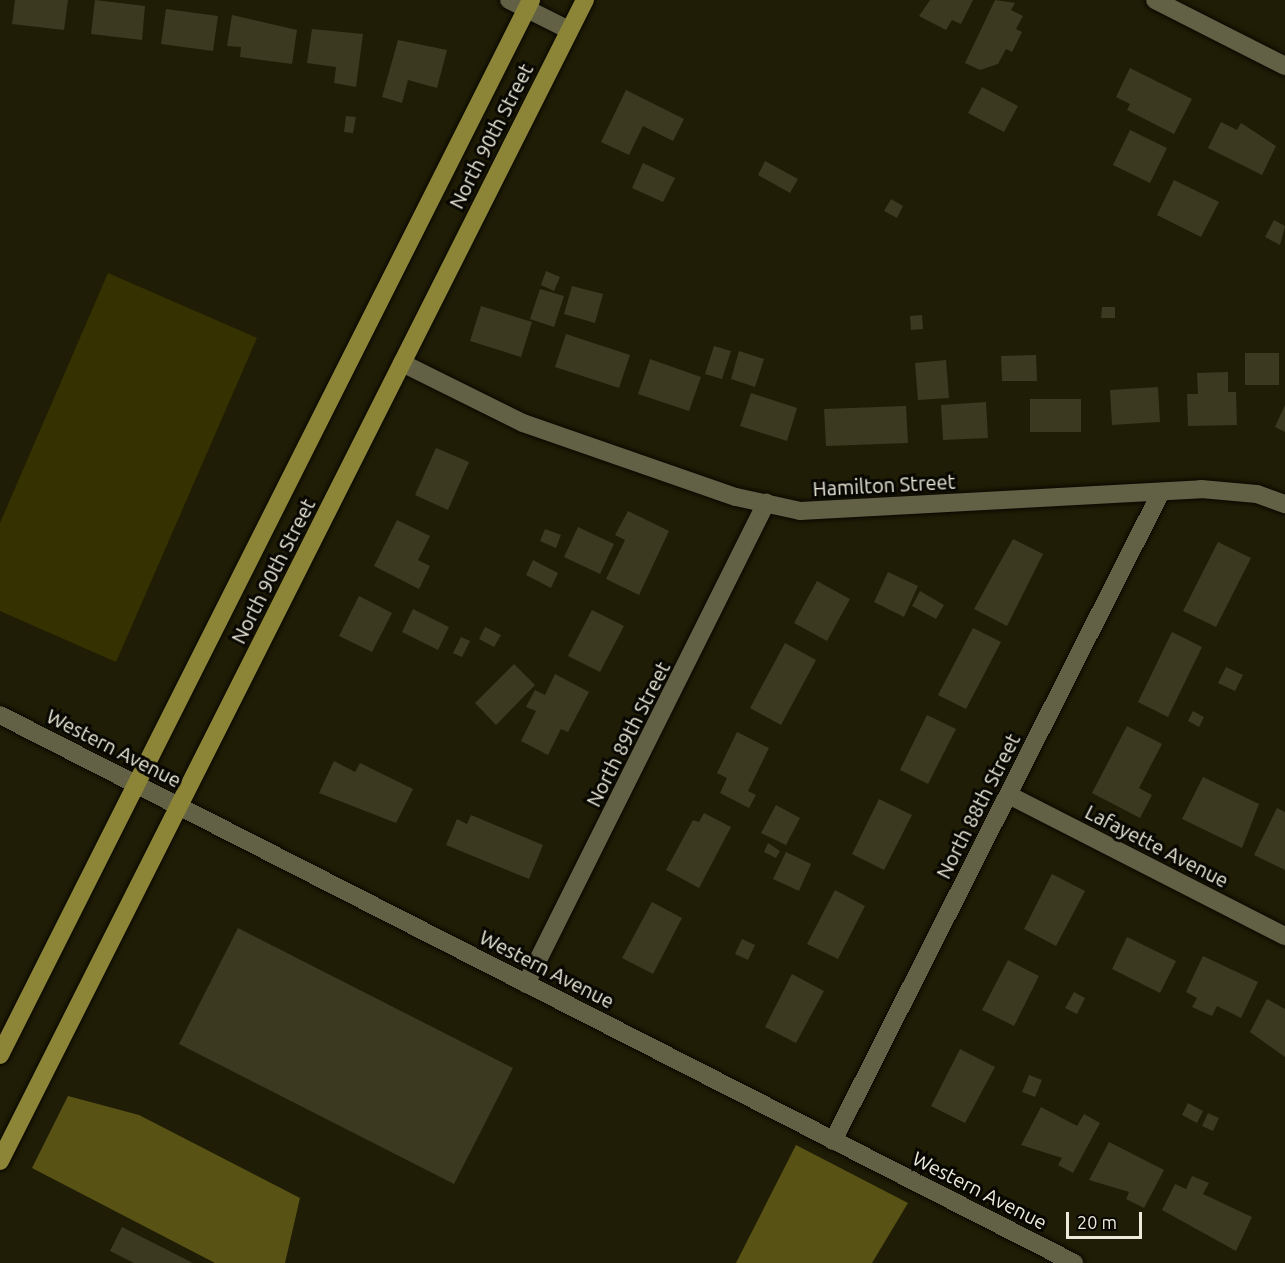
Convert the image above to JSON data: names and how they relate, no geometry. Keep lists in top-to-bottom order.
{
  "streets": {
    "main road": ["North 90th Street"],
    "street": [
      "Hamilton Street",
      "North 89th Street",
      "Western Avenue",
      "North 88th Street",
      "Lafayette Avenue"
    ]
  },
  "crossings": [
    ["North 90th Street", "Hamilton Street"],
    ["North 90th Street", "Western Avenue"],
    ["Hamilton Street", "North 89th Street"],
    ["Hamilton Street", "North 88th Street"],
    ["North 89th Street", "Western Avenue"],
    ["Western Avenue", "North 88th Street"],
    ["North 88th Street", "Lafayette Avenue"]
  ],
  "scale_bar": "20 m"
}
